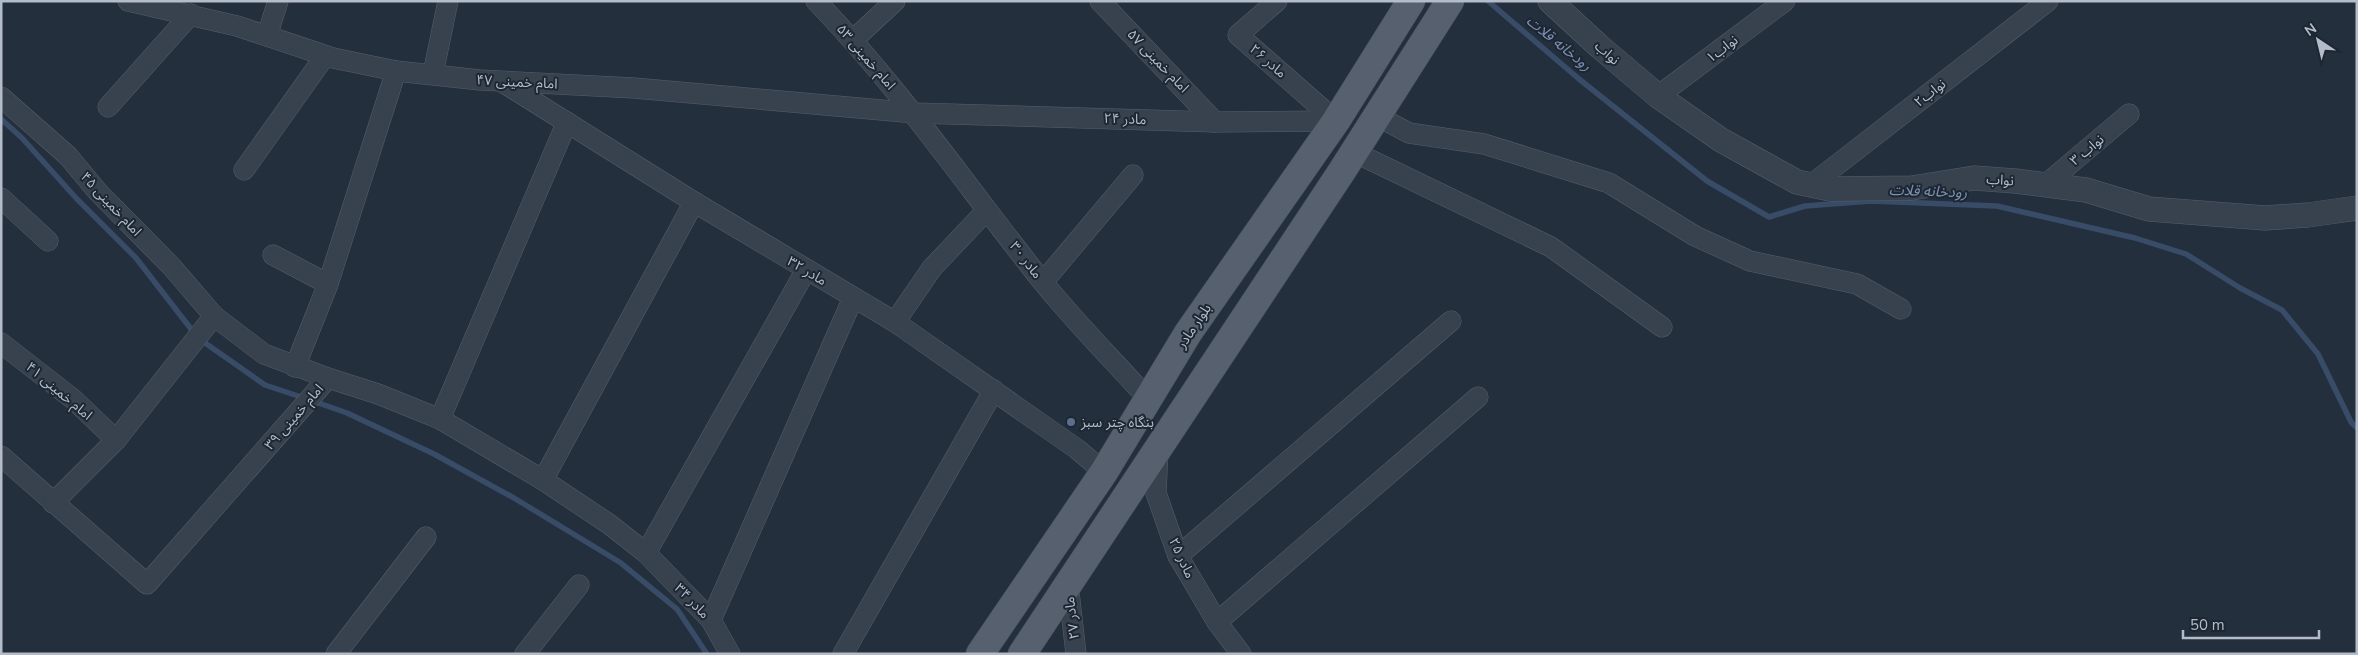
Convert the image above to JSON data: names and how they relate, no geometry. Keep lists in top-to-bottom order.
{
  "streets": {
    "main road": ["بلوار مادر"],
    "street": [
      "نواب۱",
      "نواب",
      "امام خمینی ۵۳",
      "امام خمینی ۵۷",
      "مادر ۲۶",
      "امام خمینی ۴۷",
      "نواب۲",
      "مادر ۲۴",
      "نواب ۳",
      "امام خمینی ۴۵",
      "مادر ۳۰",
      "مادر ۳۲",
      "امام خمینی ۴۱",
      "امام خمینی ۳۹",
      "مادر ۲۵",
      "مادر ۳۴",
      "مادر ۲۷"
    ]
  },
  "crossings": [
    ["نواب۱", "نواب"],
    ["نواب", "نواب۲"],
    ["نواب", "نواب ۳"],
    ["امام خمینی ۵۳", "امام خمینی ۴۷"],
    ["امام خمینی ۵۳", "مادر ۲۴"],
    ["امام خمینی ۵۳", "مادر ۳۰"],
    ["امام خمینی ۵۷", "مادر ۲۴"],
    ["مادر ۲۶", "مادر ۲۴"],
    ["مادر ۲۶", "بلوار مادر"],
    ["امام خمینی ۴۷", "مادر ۲۴"],
    ["امام خمینی ۴۷", "مادر ۳۰"],
    ["امام خمینی ۴۷", "مادر ۳۲"],
    ["مادر ۲۴", "مادر ۳۰"],
    ["مادر ۲۴", "بلوار مادر"],
    ["امام خمینی ۴۵", "امام خمینی ۳۹"],
    ["مادر ۳۰", "بلوار مادر"],
    ["مادر ۳۲", "بلوار مادر"],
    ["امام خمینی ۳۹", "مادر ۳۴"]
  ],
  "water": ["رودخانه قلات"],
  "places": ["بنگاه چتر سبز"],
  "scale_bar": "50 m",
  "north": "top left"
}
